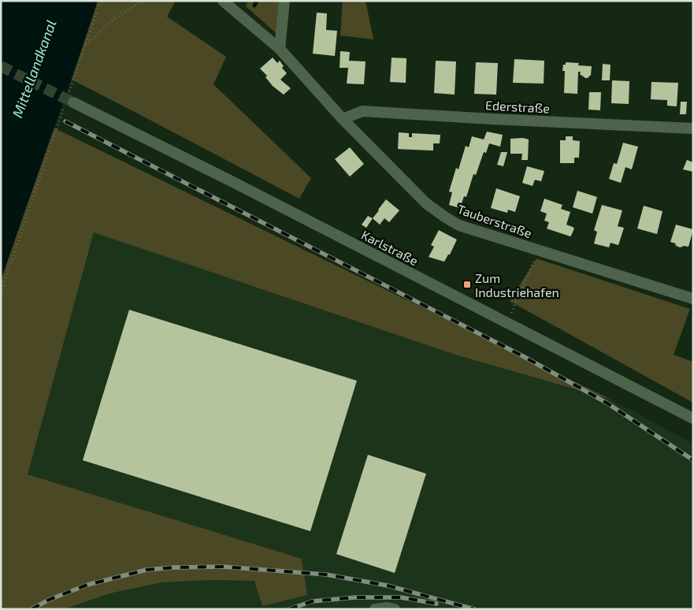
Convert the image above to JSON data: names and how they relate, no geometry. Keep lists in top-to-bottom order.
{
  "streets": {
    "street": ["Ederstraße", "Tauberstraße", "Karlstraße"]
  },
  "crossings": [
    ["Ederstraße", "Tauberstraße"]
  ],
  "water": ["Mittellandkanal"],
  "places": {
    "transit": ["Zum Industriehafen"]
  }
}
